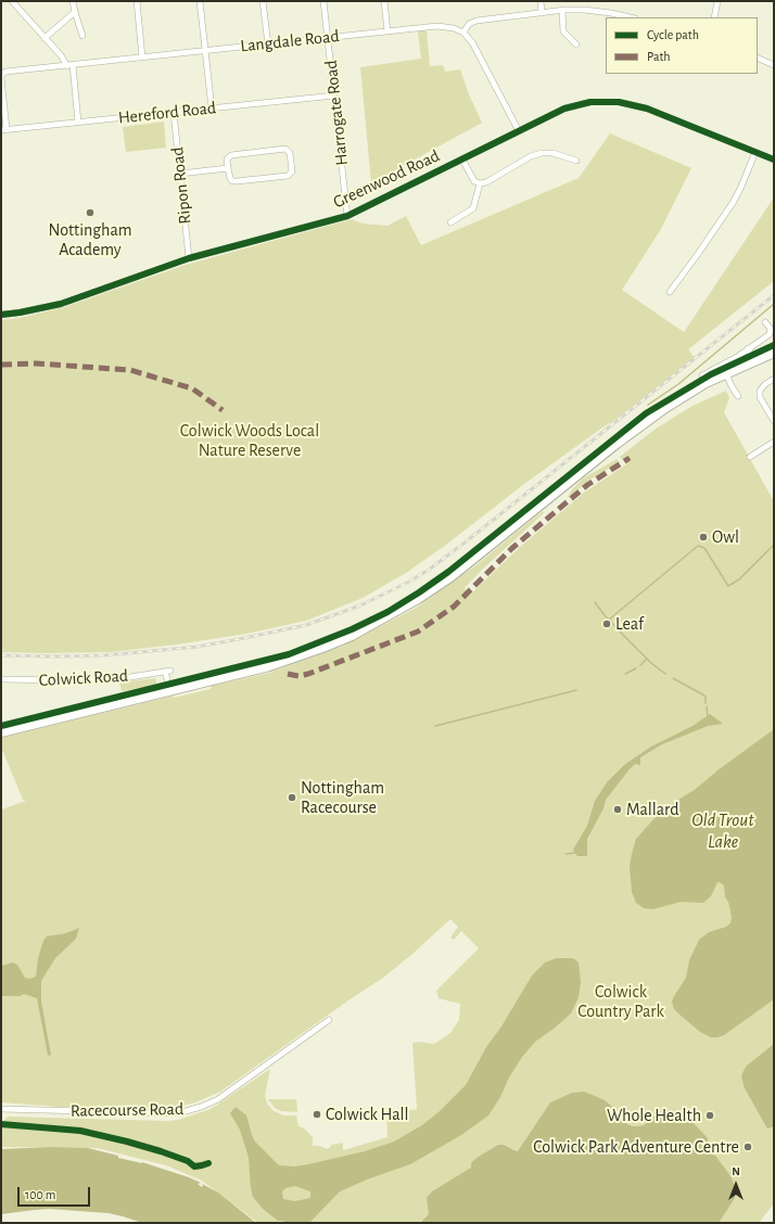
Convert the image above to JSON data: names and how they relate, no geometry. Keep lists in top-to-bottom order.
{
  "streets": {
    "street": [
      "Langdale Road",
      "Hereford Road",
      "Harrogate Road",
      "Greenwood Road",
      "Ripon Road",
      "Colwick Road",
      "Racecourse Road"
    ]
  },
  "crossings": [
    ["Langdale Road", "Harrogate Road"],
    ["Hereford Road", "Harrogate Road"],
    ["Hereford Road", "Ripon Road"],
    ["Harrogate Road", "Greenwood Road"],
    ["Greenwood Road", "Ripon Road"]
  ],
  "water": ["Old Trout Lake"],
  "parks": ["Colwick Woods Local Nature Reserve", "Colwick Country Park"],
  "places": [
    "Nottingham Academy",
    "Owl",
    "Leaf",
    "Nottingham Racecourse",
    "Mallard",
    "Colwick Hall",
    "Whole Health",
    "Colwick Park Adventure Centre"
  ],
  "legend": ["Cycle path", "Path"],
  "scale_bar": "100 m",
  "north": "top"
}
